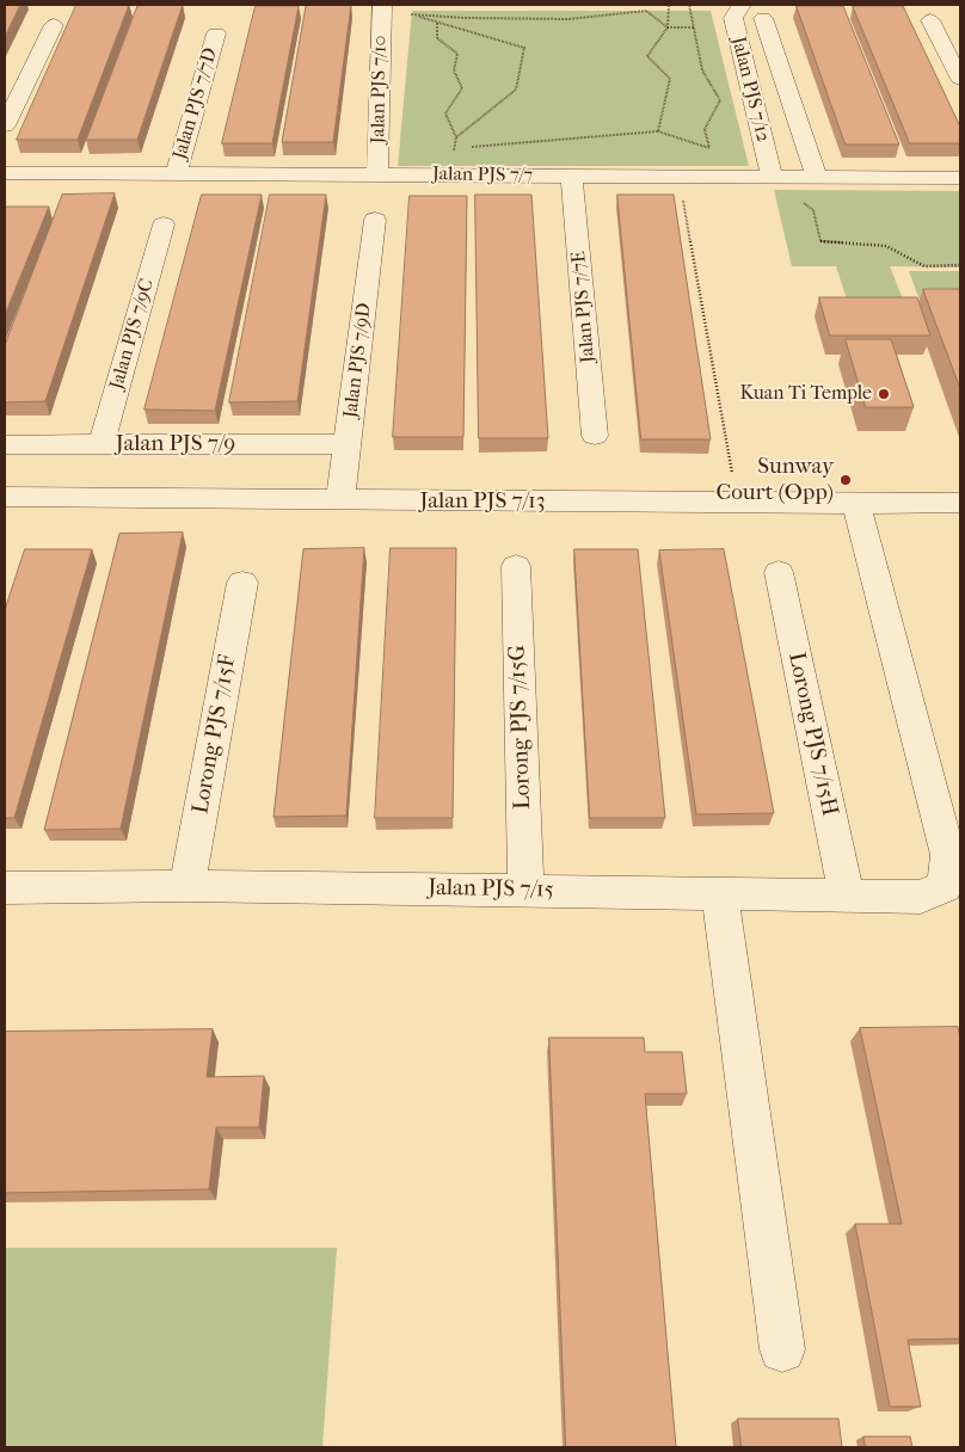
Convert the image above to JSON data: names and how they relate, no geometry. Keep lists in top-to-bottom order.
{
  "streets": {
    "street": [
      "Jalan PJS 7/10",
      "Jalan PJS 7/12",
      "Jalan PJS 7/7D",
      "Jalan PJS 7/7",
      "Jalan PJS 7/7E",
      "Jalan PJS 7/9C",
      "Jalan PJS 7/9D",
      "Jalan PJS 7/9",
      "Jalan PJS 7/13",
      "Lorong PJS 7/15G",
      "Lorong PJS 7/15F",
      "Lorong PJS 7/15H",
      "Jalan PJS 7/15"
    ]
  },
  "crossings": [
    ["Jalan PJS 7/10", "Jalan PJS 7/7"],
    ["Jalan PJS 7/12", "Jalan PJS 7/7"],
    ["Jalan PJS 7/7D", "Jalan PJS 7/7"],
    ["Jalan PJS 7/7", "Jalan PJS 7/7E"],
    ["Jalan PJS 7/9C", "Jalan PJS 7/9"],
    ["Jalan PJS 7/9D", "Jalan PJS 7/9"],
    ["Jalan PJS 7/9D", "Jalan PJS 7/13"],
    ["Jalan PJS 7/13", "Jalan PJS 7/15"],
    ["Lorong PJS 7/15G", "Jalan PJS 7/15"],
    ["Lorong PJS 7/15F", "Jalan PJS 7/15"],
    ["Lorong PJS 7/15H", "Jalan PJS 7/15"]
  ],
  "places": ["Kuan Ti Temple", "Sunway Court (Opp)"]
}
